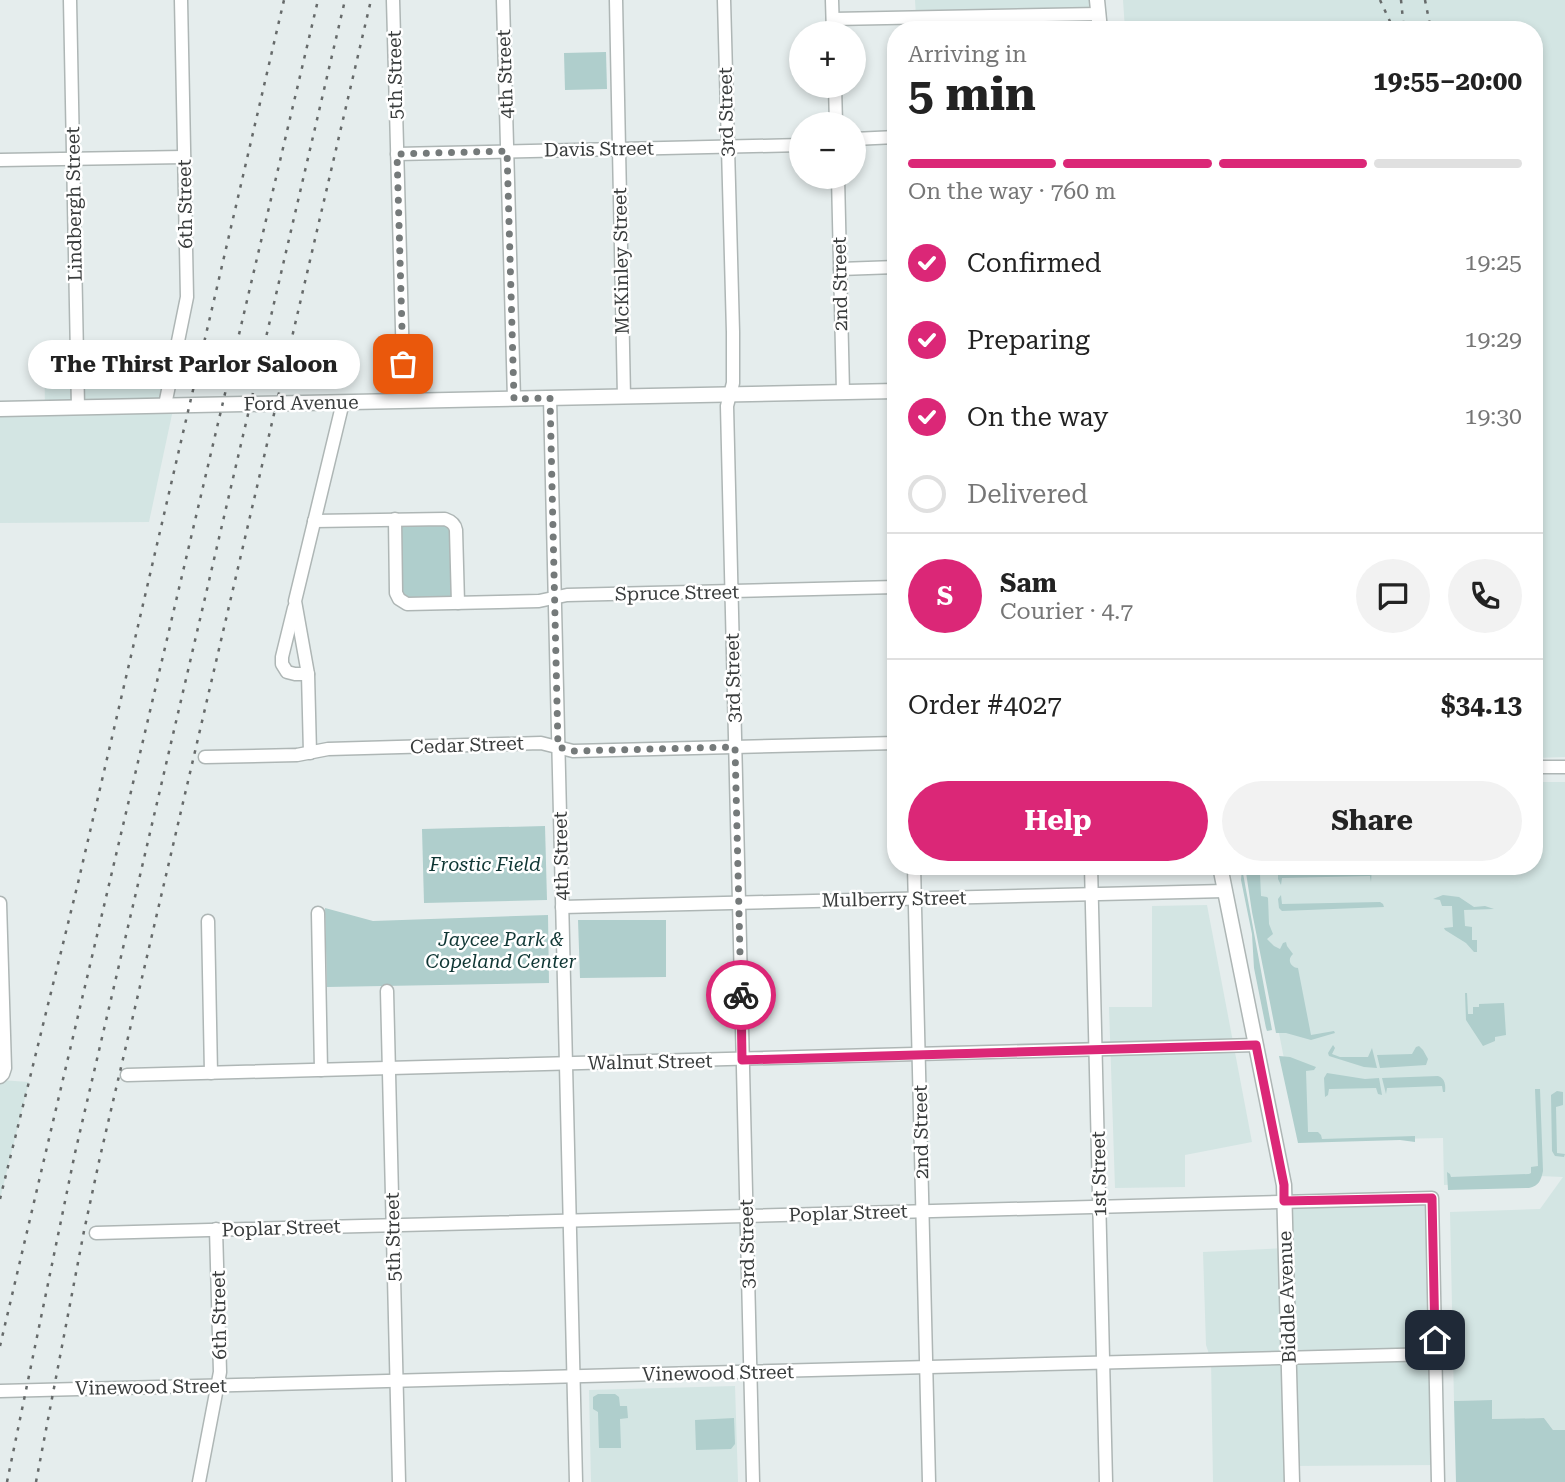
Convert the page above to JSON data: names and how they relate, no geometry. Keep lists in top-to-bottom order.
{
  "streets": {
    "main road": ["Ford Avenue", "Biddle Avenue"],
    "street": [
      "4th Street",
      "5th Street",
      "3rd Street",
      "Davis Street",
      "Lindbergh Street",
      "6th Street",
      "McKinley Street",
      "2nd Street",
      "Spruce Street",
      "Cedar Street",
      "Mulberry Street",
      "Walnut Street",
      "1st Street",
      "Poplar Street",
      "Vinewood Street"
    ]
  },
  "crossings": [
    ["4th Street", "Davis Street"],
    ["4th Street", "Ford Avenue"],
    ["4th Street", "Spruce Street"],
    ["4th Street", "Cedar Street"],
    ["4th Street", "Mulberry Street"],
    ["4th Street", "Walnut Street"],
    ["4th Street", "Poplar Street"],
    ["4th Street", "Vinewood Street"],
    ["5th Street", "Davis Street"],
    ["5th Street", "Ford Avenue"],
    ["5th Street", "Walnut Street"],
    ["5th Street", "Poplar Street"],
    ["5th Street", "Vinewood Street"],
    ["3rd Street", "Davis Street"],
    ["3rd Street", "Ford Avenue"],
    ["3rd Street", "Spruce Street"],
    ["3rd Street", "Cedar Street"],
    ["3rd Street", "Mulberry Street"],
    ["3rd Street", "Walnut Street"],
    ["3rd Street", "Poplar Street"],
    ["3rd Street", "Vinewood Street"],
    ["Davis Street", "McKinley Street"],
    ["Lindbergh Street", "Ford Avenue"],
    ["6th Street", "Ford Avenue"],
    ["6th Street", "Poplar Street"],
    ["6th Street", "Vinewood Street"],
    ["McKinley Street", "Ford Avenue"],
    ["2nd Street", "Ford Avenue"],
    ["2nd Street", "Mulberry Street"],
    ["2nd Street", "Walnut Street"],
    ["2nd Street", "Poplar Street"],
    ["2nd Street", "Vinewood Street"],
    ["Mulberry Street", "1st Street"],
    ["Mulberry Street", "Biddle Avenue"],
    ["Walnut Street", "1st Street"],
    ["Walnut Street", "Biddle Avenue"],
    ["1st Street", "Poplar Street"],
    ["1st Street", "Vinewood Street"],
    ["Poplar Street", "Biddle Avenue"],
    ["Poplar Street", "Vinewood Street"],
    ["Biddle Avenue", "Vinewood Street"]
  ],
  "parks": ["Frostic Field", "Jaycee Park & Copeland Center"],
  "places": ["The Thirst Parlor Saloon"],
  "page": {
    "map_buttons": ["+", "−"],
    "heading": ["5 min", "Arriving in", "19:55–20:00"],
    "panel": [
      "Sam",
      "Courier · 4.7",
      "Order #4027",
      "$34.13"
    ],
    "bar": "On the way · 760 m",
    "list": [
      ["Confirmed", "19:25"],
      ["Preparing", "19:29"],
      ["On the way", "19:30"],
      "Delivered"
    ],
    "bubble": "The Thirst Parlor Saloon",
    "round": "S",
    "buttons": ["Help", "Share"]
  }
}
